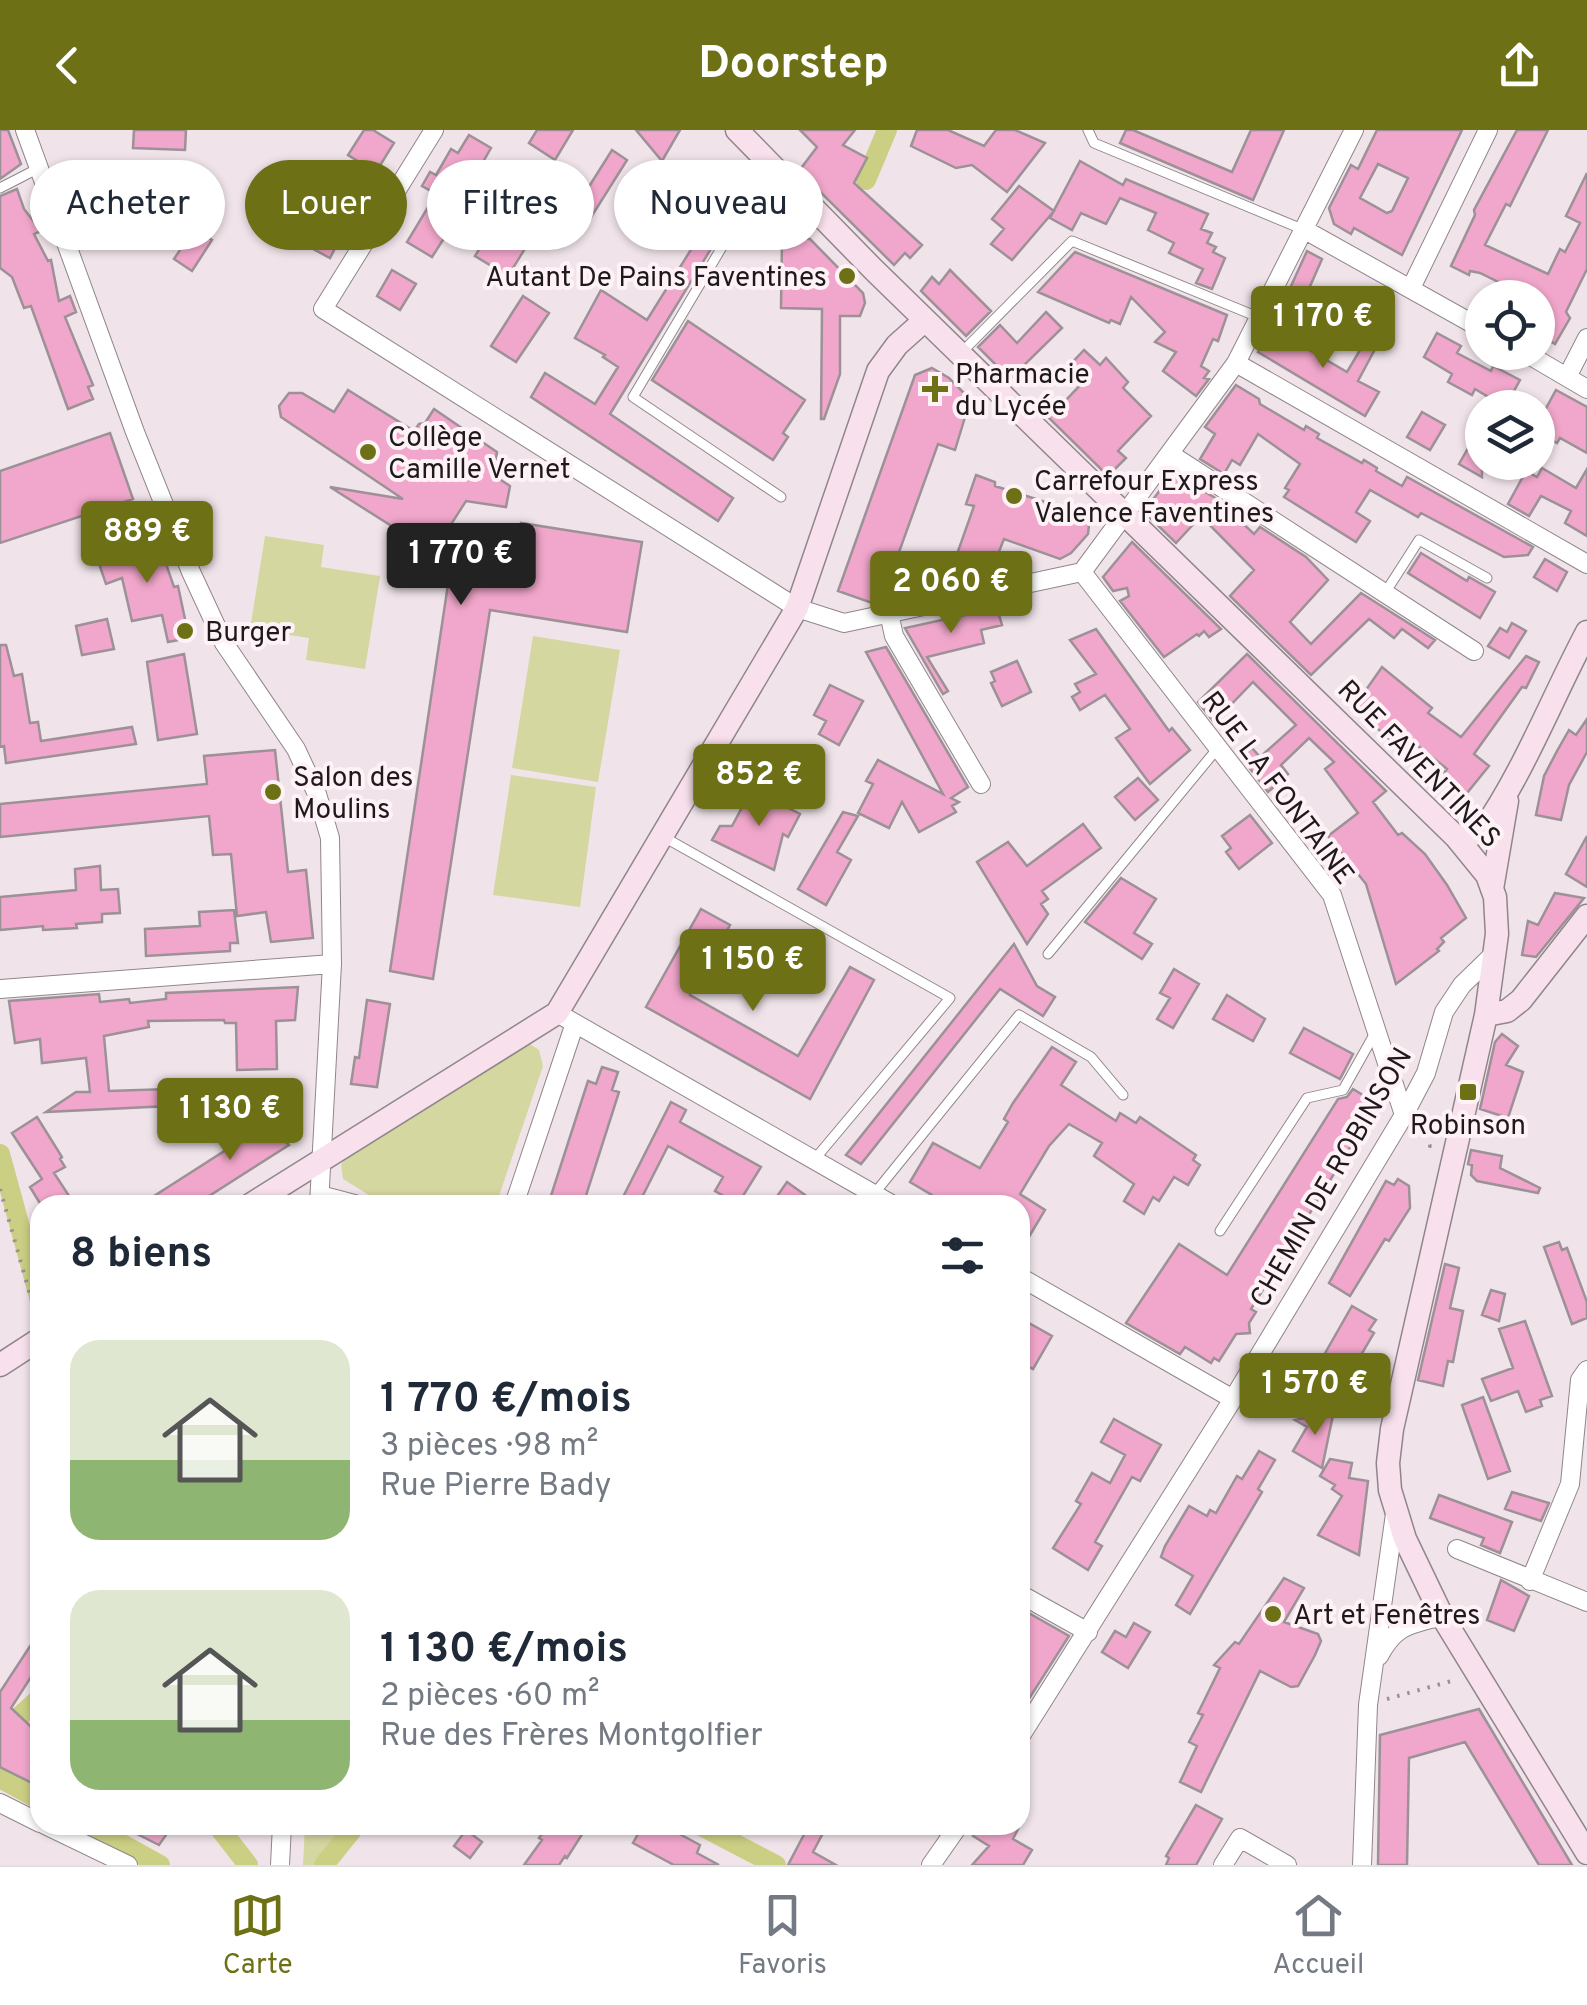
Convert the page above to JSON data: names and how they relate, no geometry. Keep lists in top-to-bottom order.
{
  "streets": {
    "main road": ["RUE FAVENTINES"],
    "street": ["RUE LA FONTAINE", "CHEMIN DE ROBINSON"]
  },
  "crossings": [
    ["RUE FAVENTINES", "CHEMIN DE ROBINSON"],
    ["RUE LA FONTAINE", "CHEMIN DE ROBINSON"]
  ],
  "places": {
    "other": [
      "Autant De Pains Faventines",
      "Collège Camille Vernet",
      "Carrefour Express Valence Faventines",
      "Burger",
      "Salon des Moulins",
      "Art et Fenêtres"
    ],
    "health": ["Pharmacie du Lycée"],
    "transit": ["Robinson"]
  },
  "page": {
    "header": "Doorstep",
    "chip": [
      "Acheter",
      "Louer",
      "Filtres",
      "Nouveau"
    ],
    "price": [
      "1 170 €",
      "889 €",
      "1 770 €",
      "2 060 €",
      "852 €",
      "1 150 €",
      "1 130 €",
      "1 570 €"
    ],
    "heading": "8 biens",
    "list": [
      {
        "name": "1 770 €/mois",
        "note": "3 pièces · 98 m² · Rue Pierre Bady"
      },
      {
        "name": "1 130 €/mois",
        "note": "2 pièces · 60 m² · Rue des Frères Montgolfier"
      }
    ],
    "tabs": ["Carte", "Favoris", "Accueil"]
  }
}
